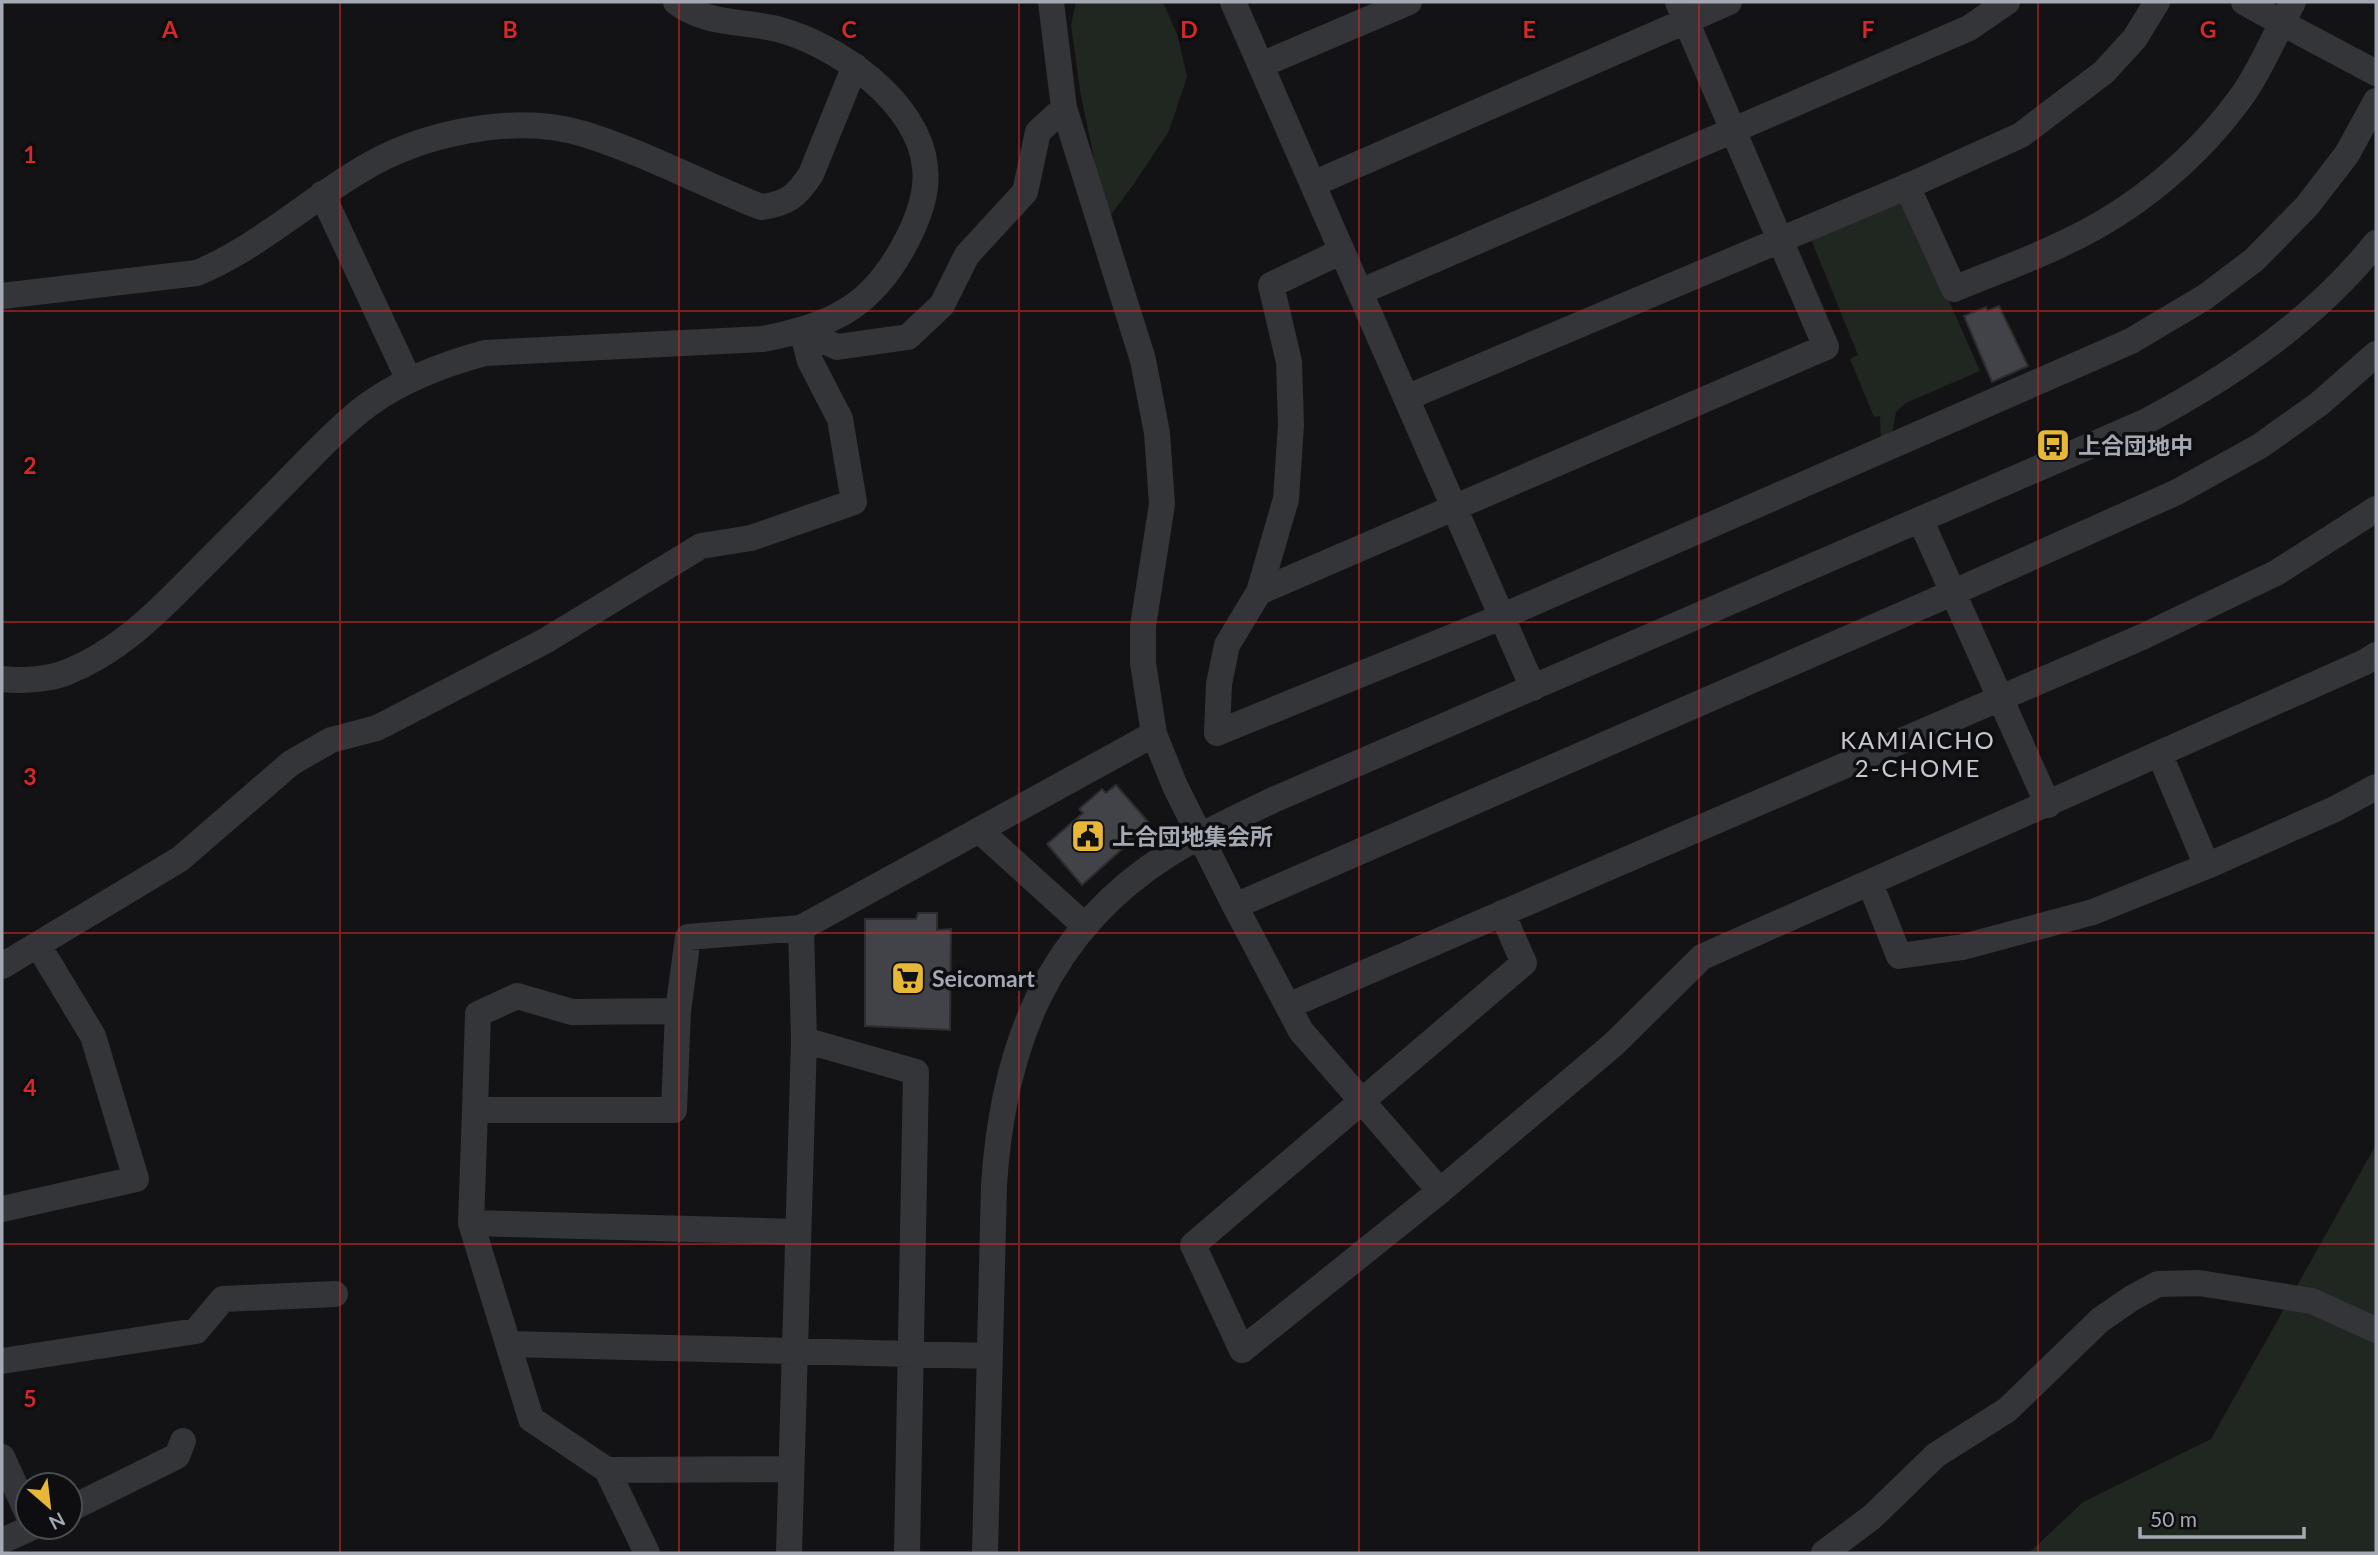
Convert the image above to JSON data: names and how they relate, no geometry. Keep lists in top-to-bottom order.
{
  "districts": ["KAMIAICHO 2-CHOME"],
  "places": {
    "bus stop": ["上合団地中"],
    "public building": ["上合団地集会所"],
    "supermarket": ["Seicomart"]
  },
  "scale_bar": "50 m",
  "north": "bottom right",
  "grid": {
    "columns": [
      "A",
      "B",
      "C",
      "D",
      "E",
      "F",
      "G"
    ],
    "rows": [
      "1",
      "2",
      "3",
      "4",
      "5"
    ]
  }
}
